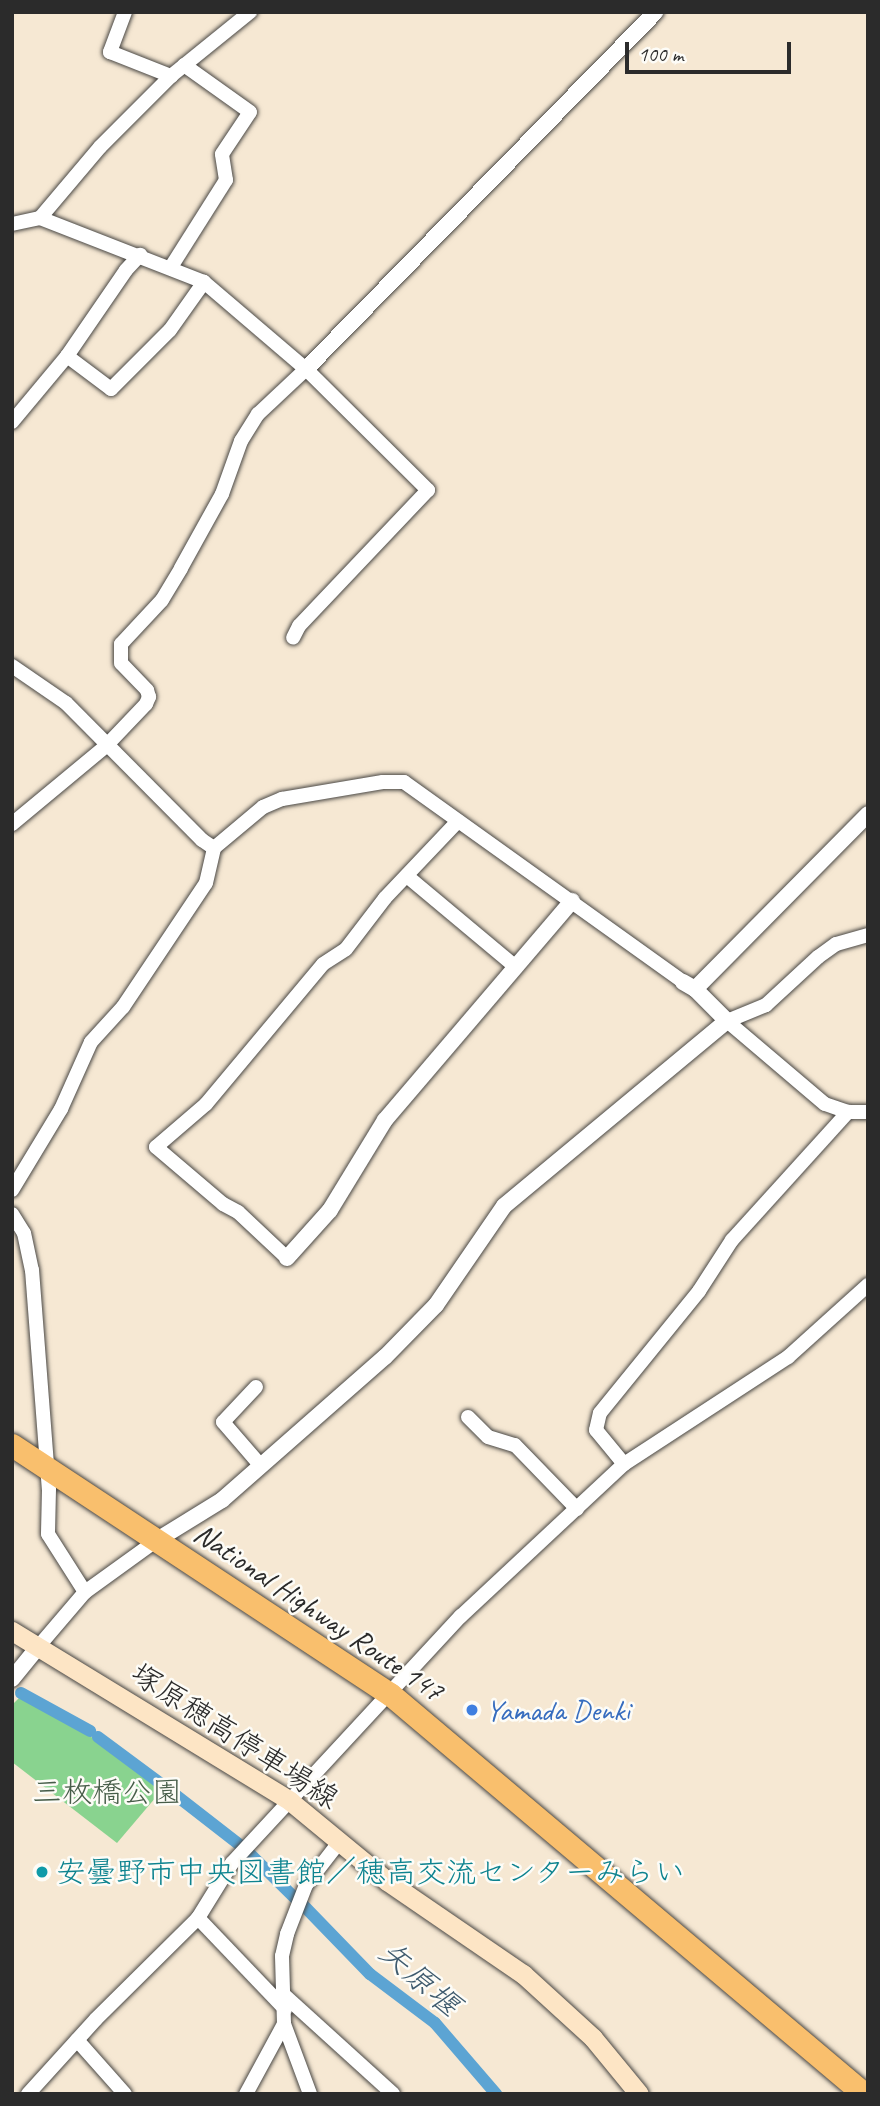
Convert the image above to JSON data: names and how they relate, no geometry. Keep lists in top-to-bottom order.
{
  "streets": {
    "highway": ["National Highway Route 147"],
    "main road": ["塚原穂高停車場線"]
  },
  "water": ["矢原堰"],
  "parks": ["三枚橋公園"],
  "places": ["Yamada Denki", "安曇野市中央図書館／穂高交流センターみらい"],
  "scale_bar": "100 m"
}
